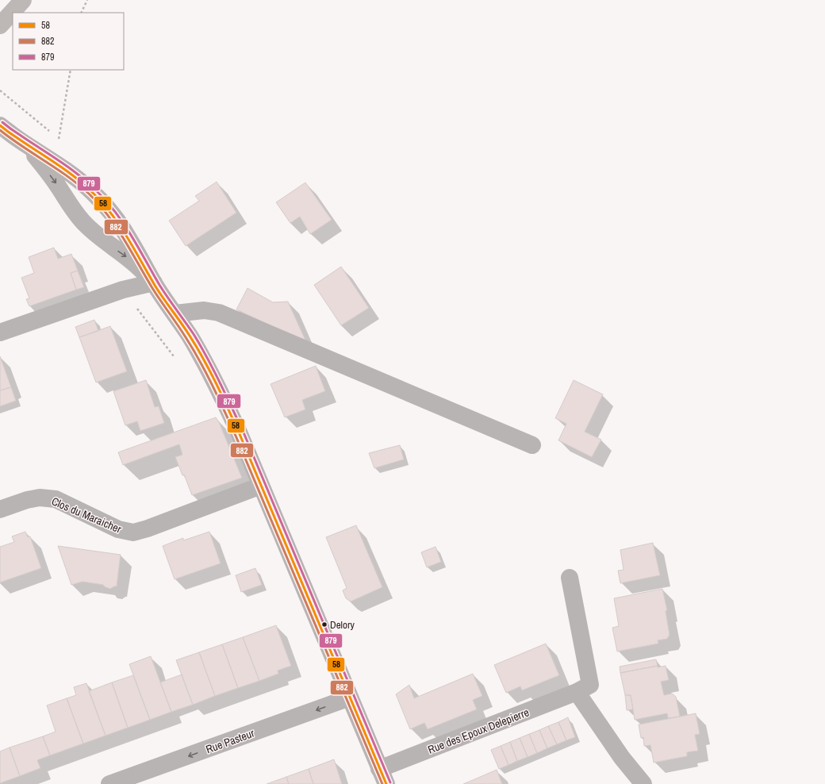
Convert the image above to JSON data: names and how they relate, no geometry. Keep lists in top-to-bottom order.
{
  "streets": {
    "street": ["Clos du Maraicher", "Rue des Epoux Delepierre", "Rue Pasteur"]
  },
  "one_way": ["Rue Pasteur"],
  "places": ["Delory"],
  "lines": ["transit line 879", "transit line 58", "transit line 882"],
  "legend": ["58", "882", "879"]
}
